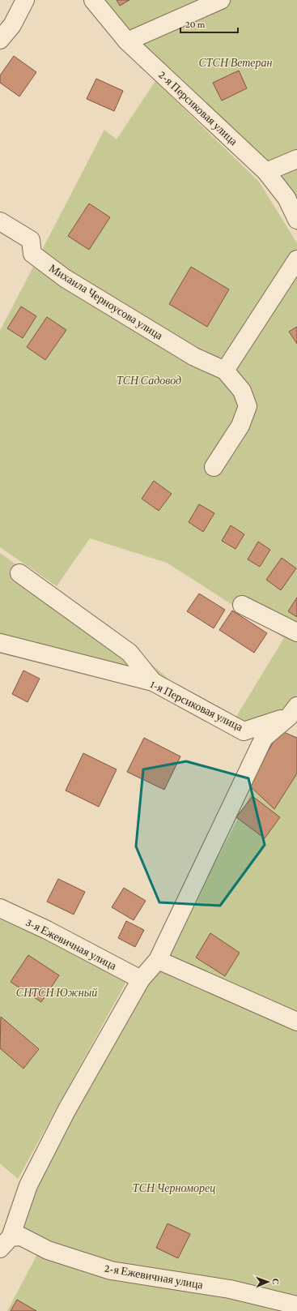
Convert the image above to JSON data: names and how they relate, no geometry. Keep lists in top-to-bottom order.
{
  "streets": {
    "street": [
      "2-я Персиковая улица",
      "Михаила Черноусова улица",
      "1-я Персиковая улица",
      "3-я Ежевичная улица",
      "2-я Ежевичная улица"
    ]
  },
  "parks": [
    "СТСН Ветеран",
    "ТСН Садовод",
    "СНТСН Южный",
    "ТСН Черноморец"
  ],
  "scale_bar": "20 m",
  "north": "right"
}
